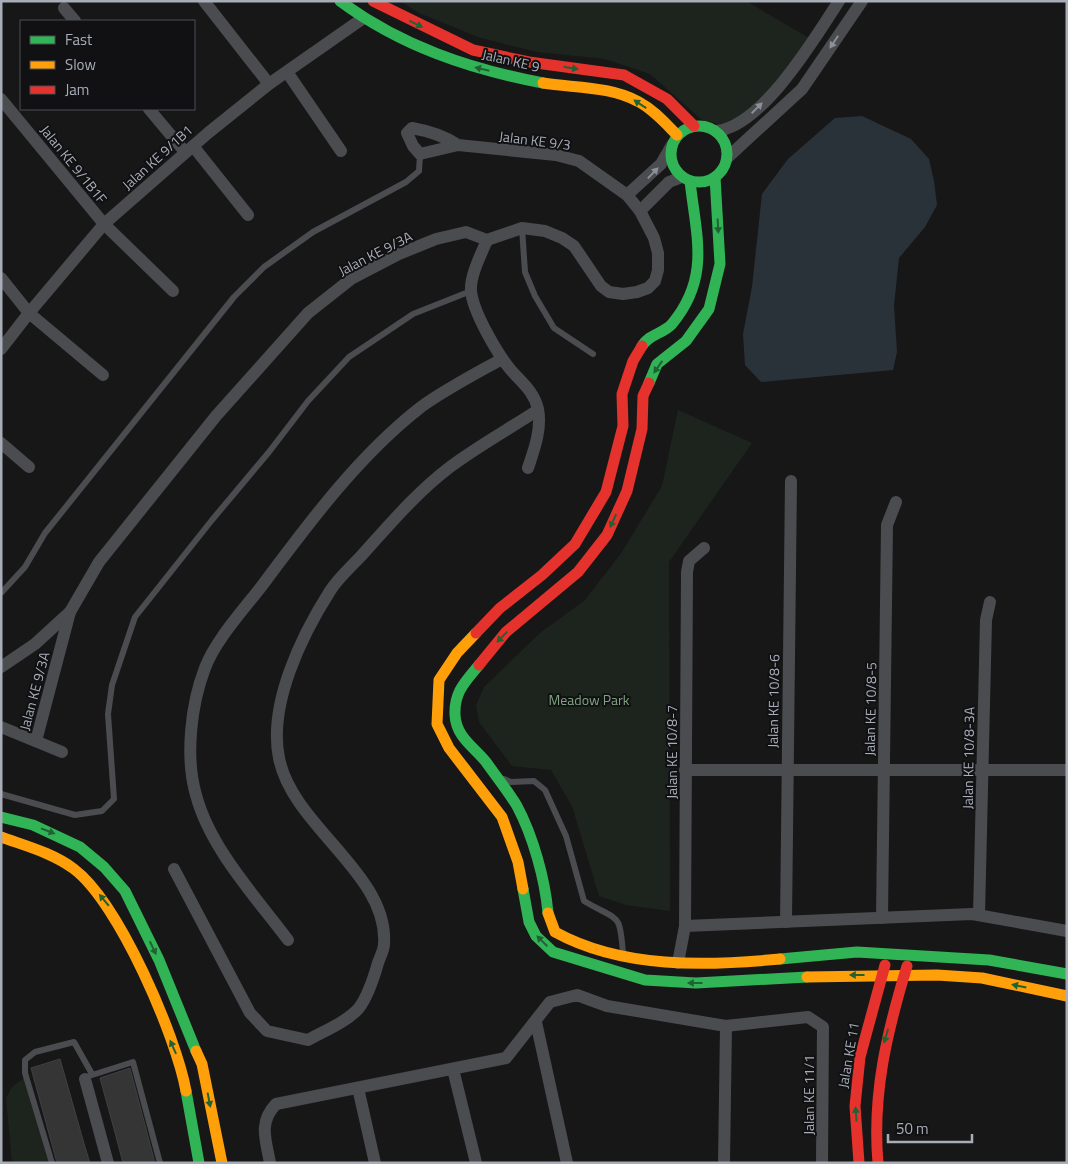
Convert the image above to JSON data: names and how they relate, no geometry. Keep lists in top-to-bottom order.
{
  "streets": {
    "street": [
      "Jalan KE 9",
      "Jalan KE 9/3",
      "Jalan KE 9/1B1",
      "Jalan KE 9/1B1F",
      "Jalan KE 9/3A",
      "Jalan KE 10/8-6",
      "Jalan KE 10/8-5",
      "Jalan KE 10/8-7",
      "Jalan KE 10/8-3A",
      "Jalan KE 11",
      "Jalan KE 11/1"
    ]
  },
  "crossings": [
    ["Jalan KE 9", "Jalan KE 9/1B1"],
    ["Jalan KE 9/1B1", "Jalan KE 9/1B1F"]
  ],
  "parks": ["Meadow Park"],
  "legend": ["Fast", "Slow", "Jam"],
  "scale_bar": "50 m"
}
